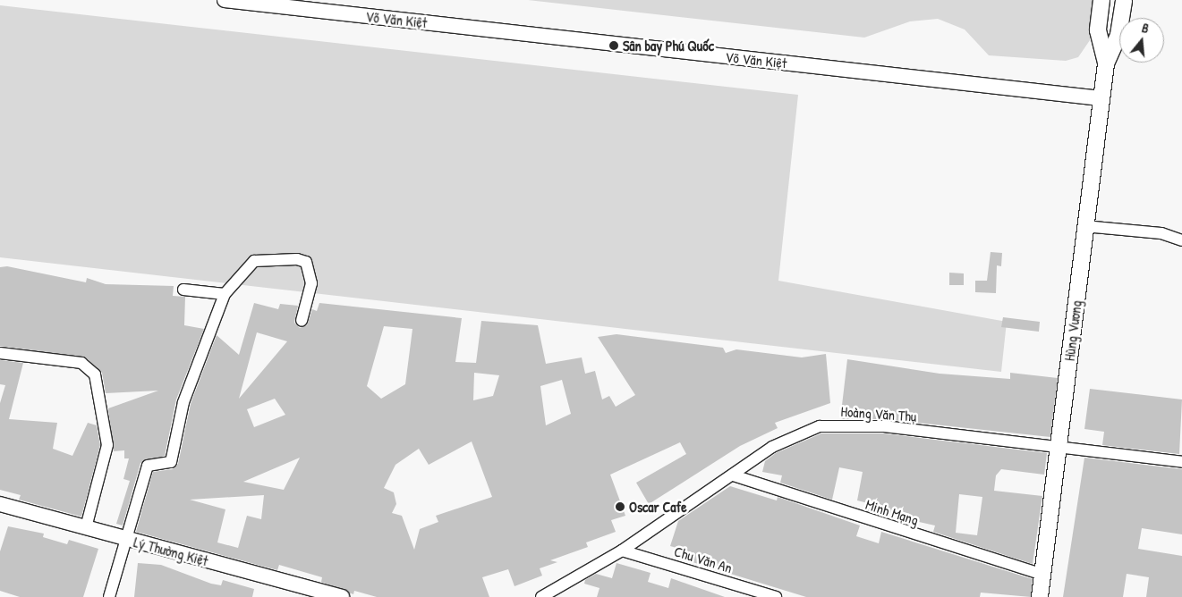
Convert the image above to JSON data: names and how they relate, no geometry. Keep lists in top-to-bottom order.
{
  "streets": {
    "main road": ["Hùng Vương"],
    "street": [
      "Võ Văn Kiệt",
      "Hoàng Văn Thụ",
      "Minh Mạng",
      "Lý Thường Kiệt",
      "Chu Văn An"
    ]
  },
  "crossings": [
    ["Võ Văn Kiệt", "Hùng Vương"],
    ["Hùng Vương", "Hoàng Văn Thụ"],
    ["Hùng Vương", "Minh Mạng"],
    ["Hoàng Văn Thụ", "Minh Mạng"],
    ["Hoàng Văn Thụ", "Chu Văn An"]
  ],
  "places": ["Sân bay Phú Quốc", "Oscar Cafe"],
  "north": "top"
}
